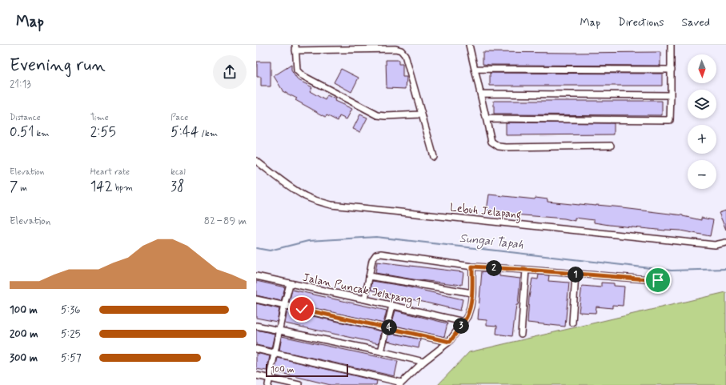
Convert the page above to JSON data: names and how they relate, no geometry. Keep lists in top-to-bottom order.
{
  "streets": {
    "street": ["Lebuh Jelapang", "Jalan Puncak Jelapang 1"]
  },
  "water": ["Sungai Tapah"],
  "scale_bar": "100 m",
  "north": "bottom",
  "page": {
    "header": "Map",
    "nav": ["Map", "Directions", "Saved"],
    "heading": ["Evening run", "21:13"],
    "map_buttons": ["+", "−"],
    "stats": [
      ["Distance", "0.51 km"],
      ["Time", "2:55"],
      ["Pace", "5:44 /km"],
      ["Elevation", "7 m"],
      ["Heart rate", "142 bpm"],
      ["kcal", "38"]
    ],
    "chart": ["Elevation", "82–89 m"],
    "pins": [
      "2",
      "1",
      "3",
      "4"
    ],
    "list": [
      {
        "name": "100 m",
        "note": "5:36"
      },
      {
        "name": "200 m",
        "note": "5:25"
      },
      {
        "name": "300 m",
        "note": "5:57"
      }
    ],
    "scale": "100 m"
  }
}
